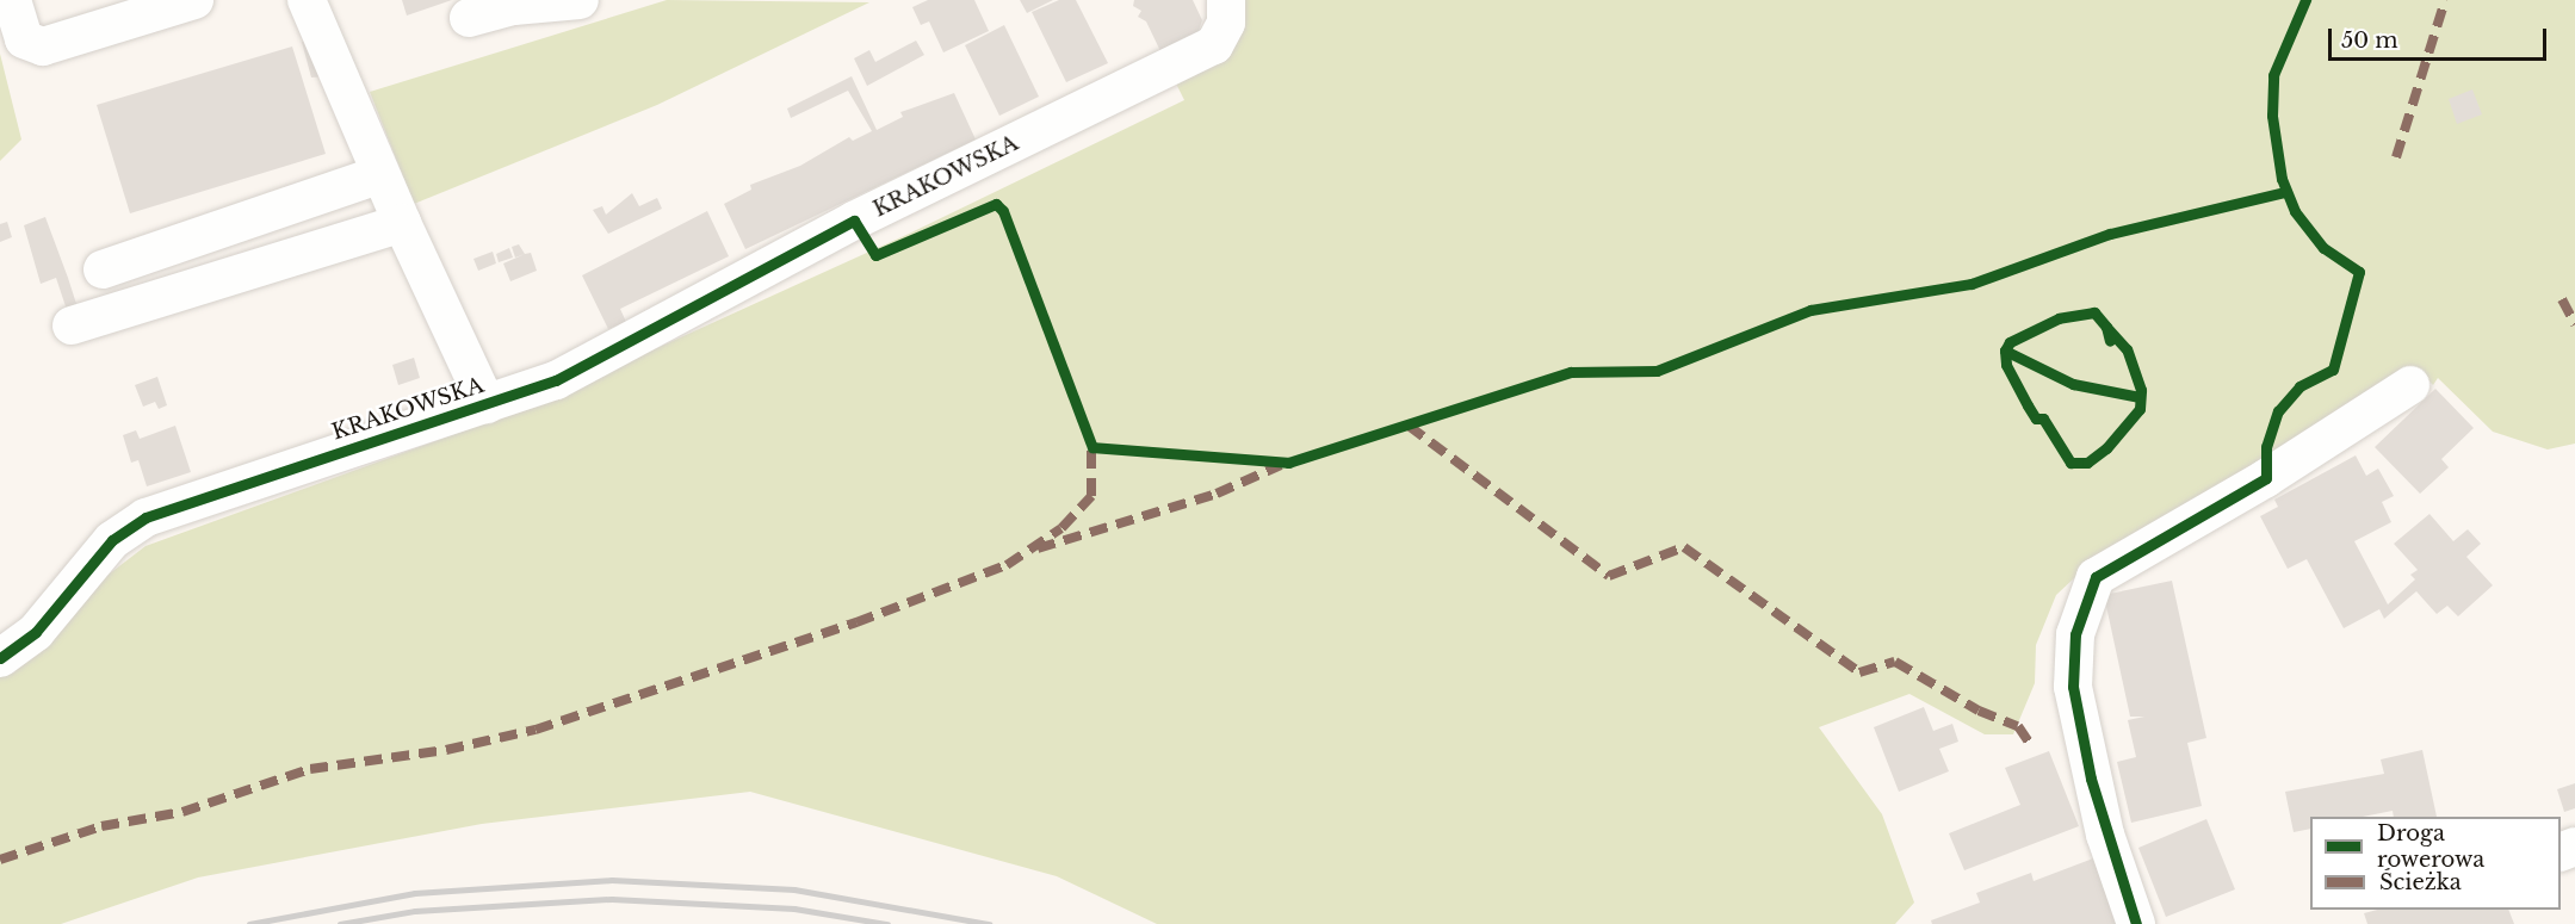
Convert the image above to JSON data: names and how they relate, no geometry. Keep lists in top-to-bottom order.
{
  "streets": {
    "street": ["KRAKOWSKA"]
  },
  "legend": ["Droga rowerowa", "Ścieżka"],
  "scale_bar": "50 m"
}
